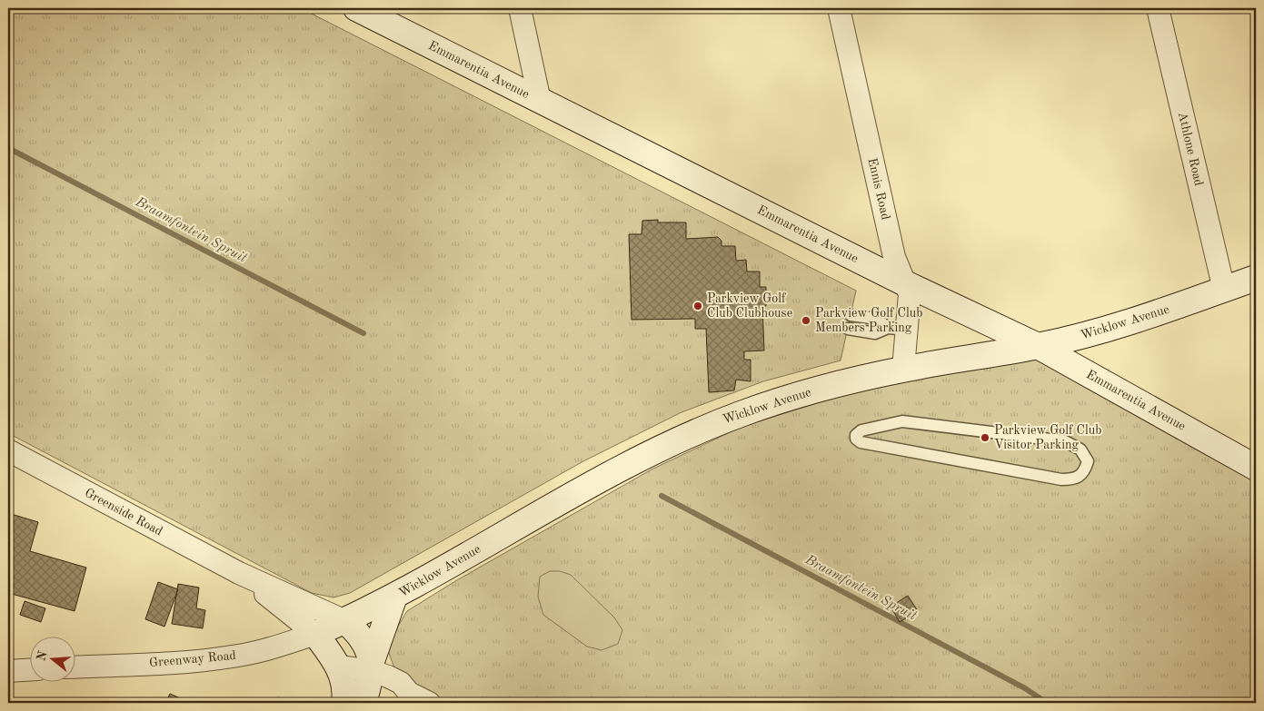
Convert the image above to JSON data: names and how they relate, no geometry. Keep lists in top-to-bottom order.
{
  "streets": {
    "street": [
      "Emmarentia Avenue",
      "Athlone Road",
      "Ennis Road",
      "Wicklow Avenue",
      "Greenside Road",
      "Greenway Road"
    ]
  },
  "crossings": [
    ["Emmarentia Avenue", "Ennis Road"],
    ["Emmarentia Avenue", "Wicklow Avenue"],
    ["Athlone Road", "Wicklow Avenue"],
    ["Ennis Road", "Wicklow Avenue"],
    ["Wicklow Avenue", "Greenside Road"],
    ["Wicklow Avenue", "Greenway Road"],
    ["Greenside Road", "Greenway Road"]
  ],
  "water": ["Braamfontein Spruit"],
  "places": ["Parkview Golf Club Clubhouse", "Parkview Golf Club Members Parking", "Parkview Golf Club Visitor Parking"],
  "north": "left"
}
